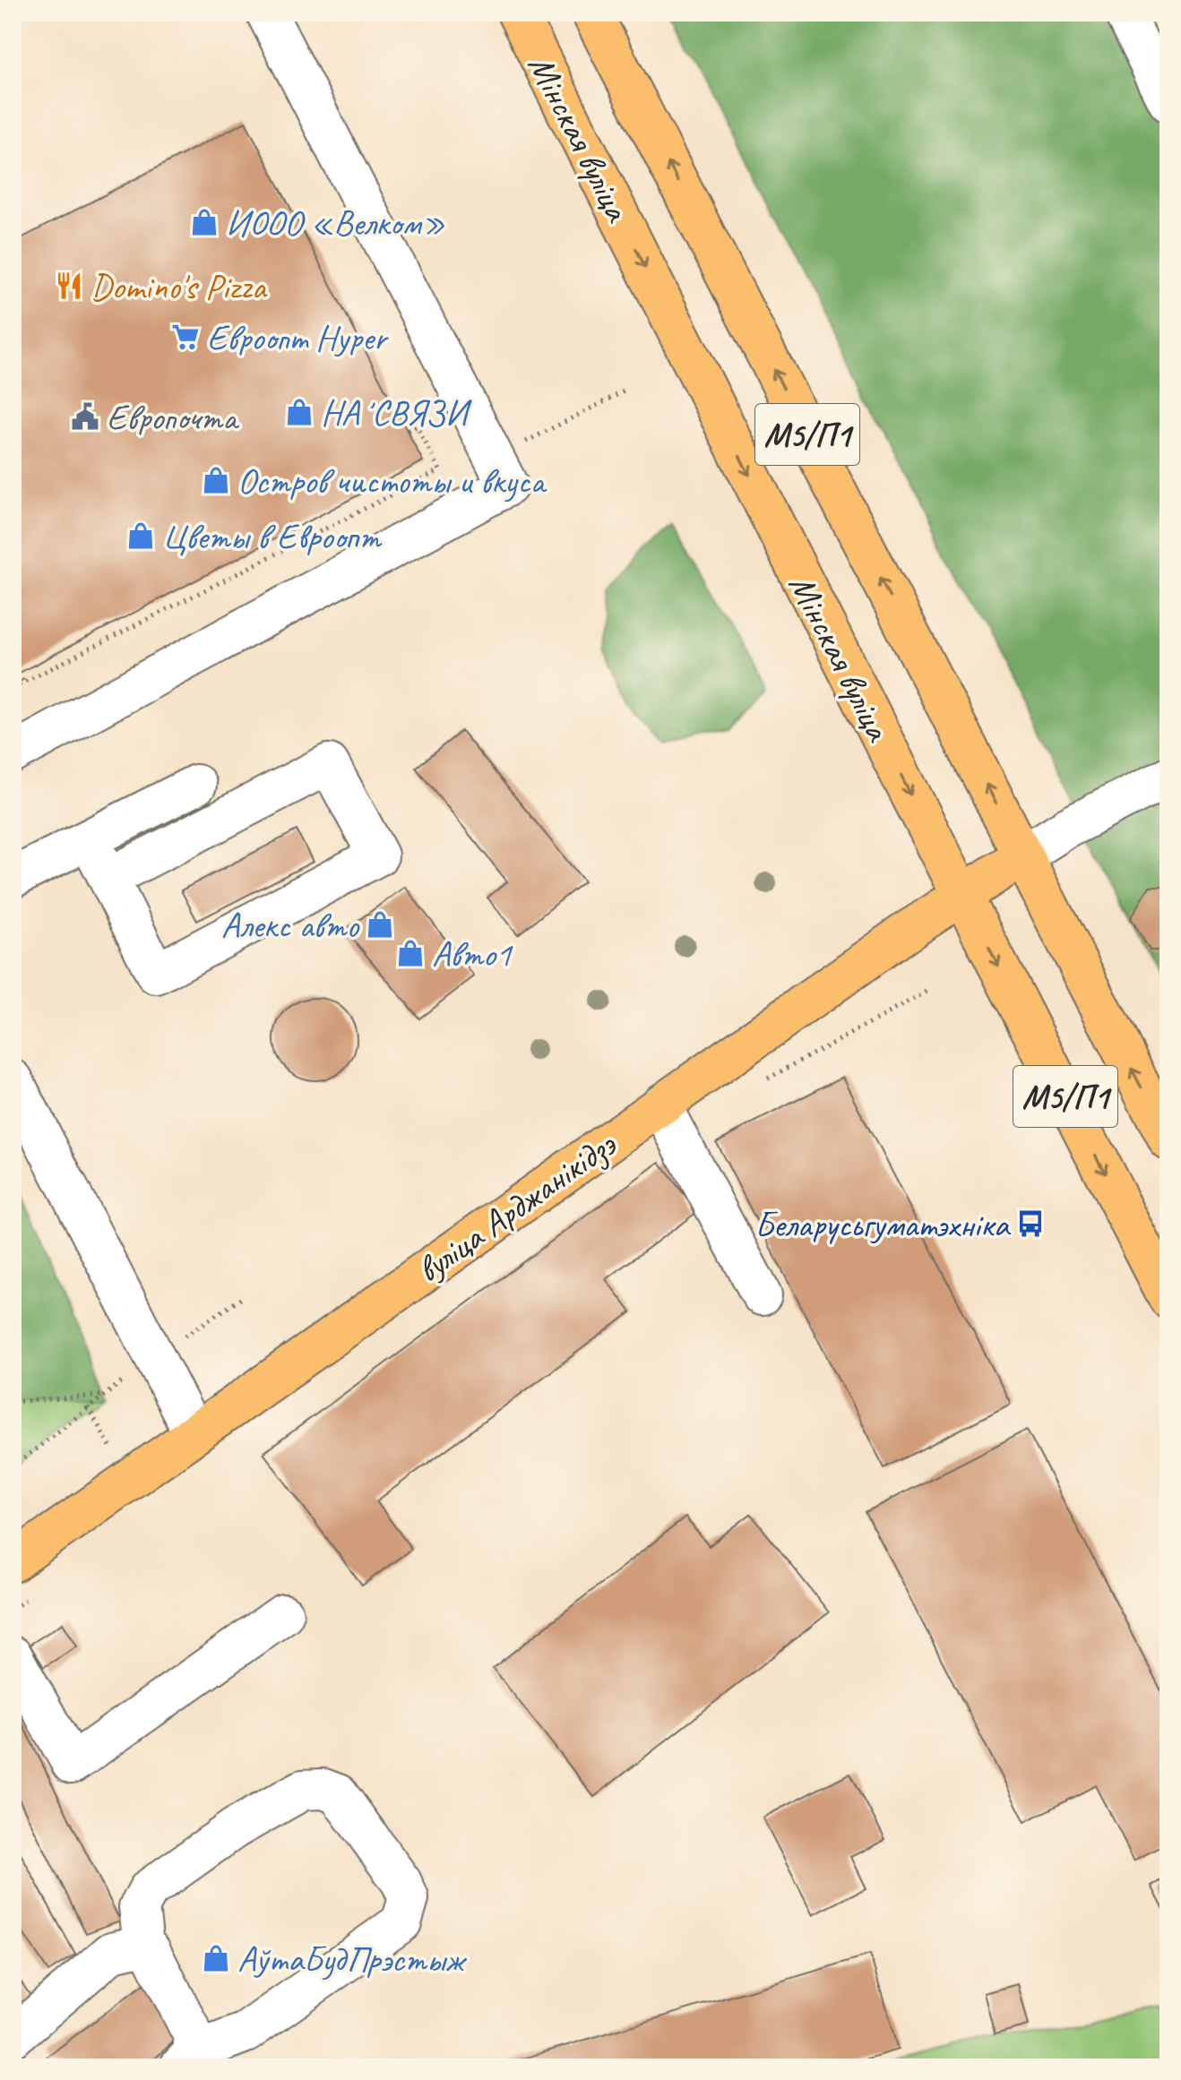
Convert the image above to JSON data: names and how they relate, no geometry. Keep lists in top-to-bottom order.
{
  "streets": {
    "main road": ["Мінская вуліца", "М5/П1", "вуліца Арджанікідзэ"]
  },
  "crossings": [
    ["Мінская вуліца", "вуліца Арджанікідзэ"]
  ],
  "places": {
    "shop": [
      "ИООО «Велком»",
      "НАʼСВЯЗИ",
      "Остров чистоты и вкуса",
      "Цветы в Евроопт",
      "Алекс авто",
      "Авто1",
      "АўтаБудПрэстыж"
    ],
    "restaurant": ["Domino's Pizza"],
    "supermarket": ["Евроопт Hyper"],
    "public building": ["Европочта"],
    "bus stop": ["Беларусьгуматэхніка"]
  }
}
